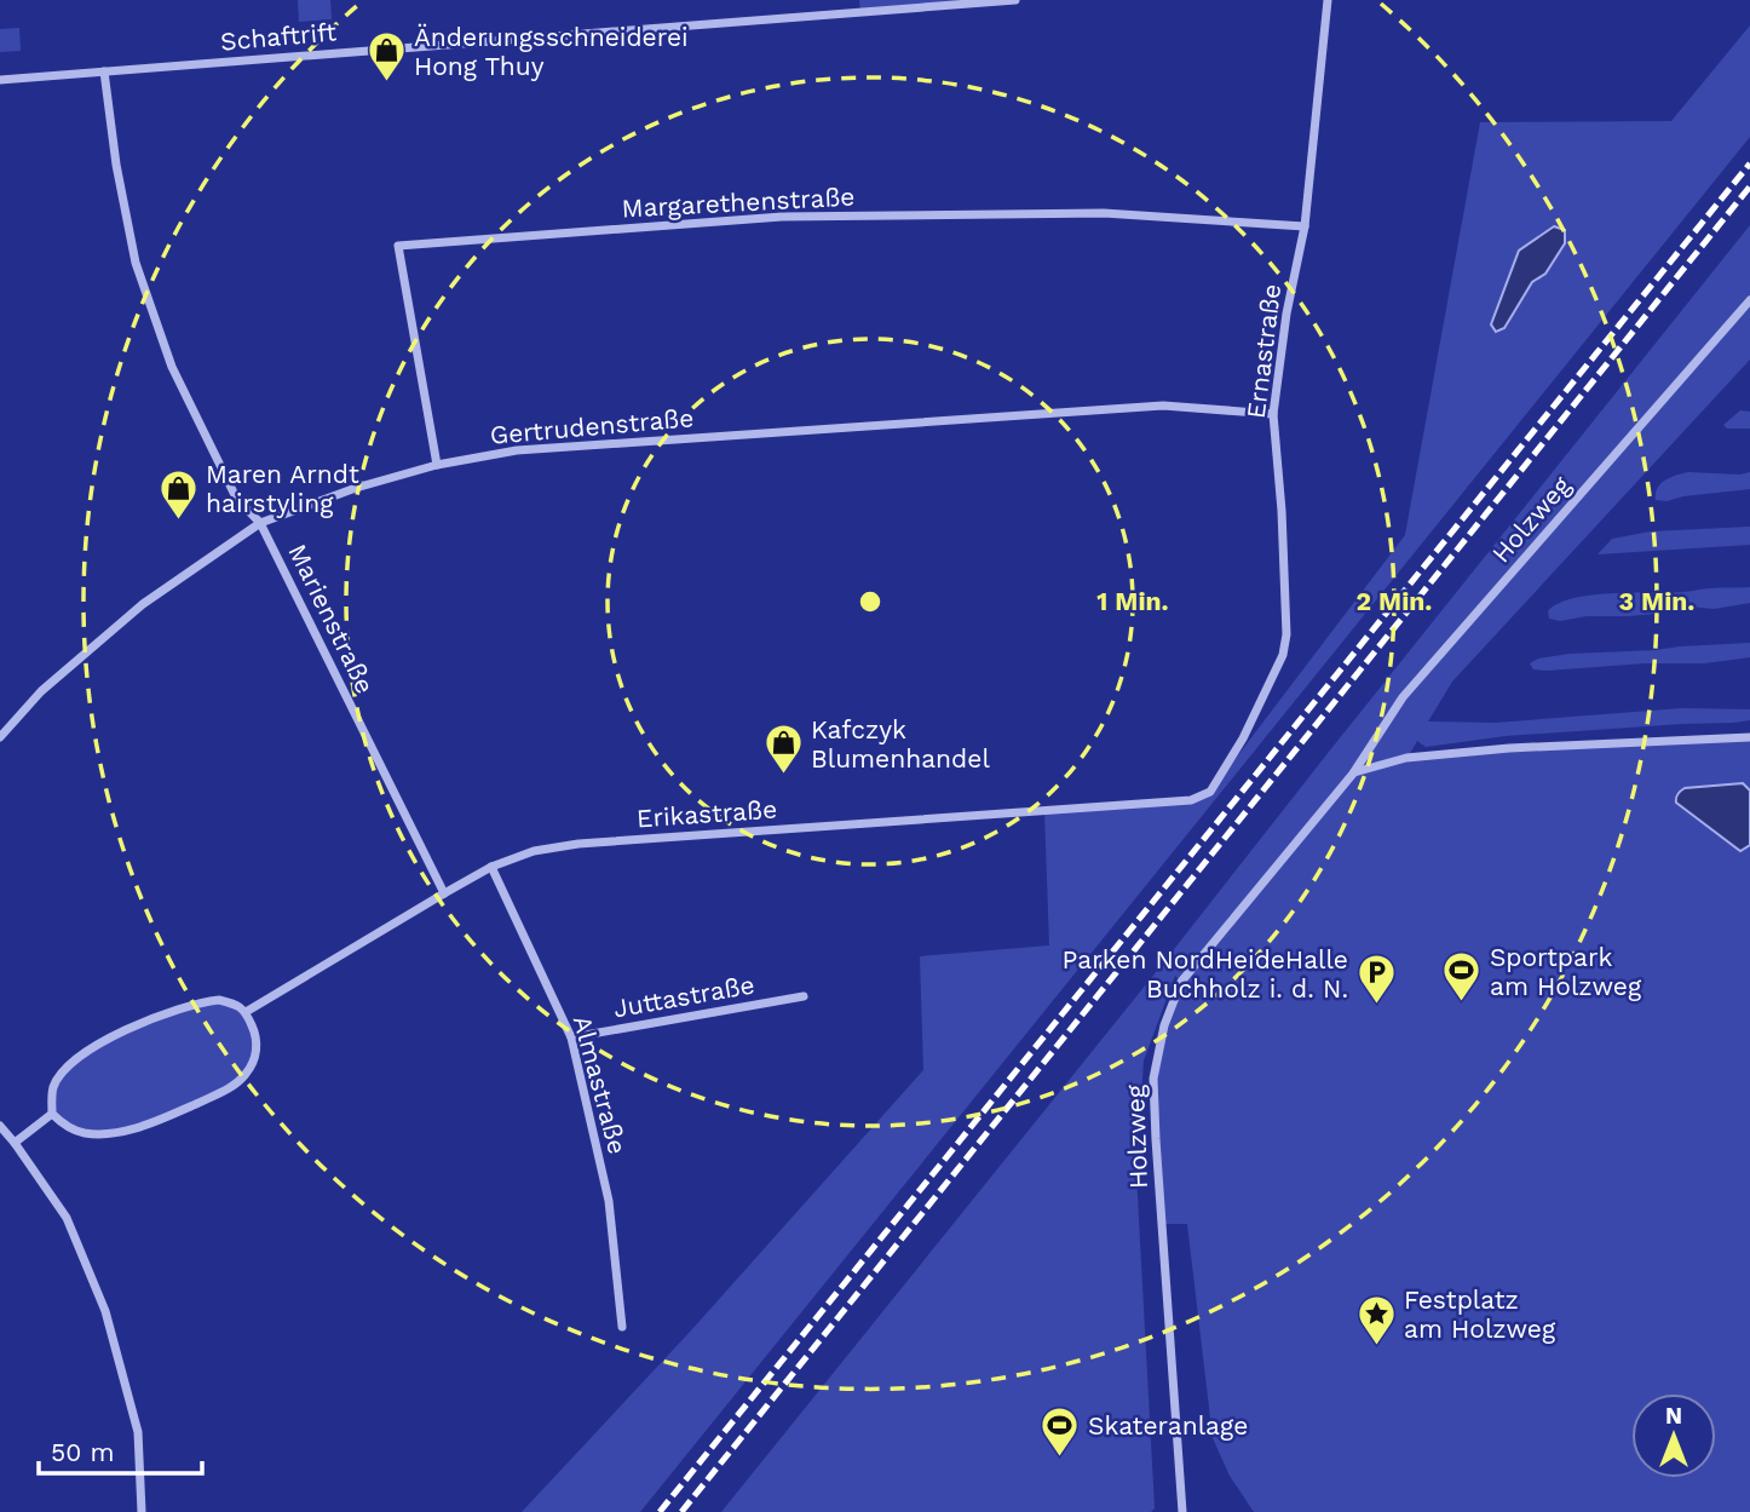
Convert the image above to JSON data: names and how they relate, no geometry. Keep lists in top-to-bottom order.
{
  "streets": {
    "street": [
      "Schaftrift",
      "Margarethenstraße",
      "Ernastraße",
      "Gertrudenstraße",
      "Holzweg",
      "Marienstraße",
      "Erikastraße",
      "Juttastraße",
      "Almastraße"
    ]
  },
  "crossings": [
    ["Schaftrift", "Marienstraße"],
    ["Margarethenstraße", "Ernastraße"],
    ["Margarethenstraße", "Gertrudenstraße"],
    ["Ernastraße", "Gertrudenstraße"],
    ["Ernastraße", "Erikastraße"],
    ["Gertrudenstraße", "Marienstraße"],
    ["Marienstraße", "Erikastraße"],
    ["Erikastraße", "Almastraße"],
    ["Juttastraße", "Almastraße"]
  ],
  "places": {
    "shop": ["Änderungsschneiderei Hong Thuy", "Maren Arndt hairstyling", "Kafczyk Blumenhandel"],
    "sports": ["Sportpark am Holzweg", "Skateranlage"],
    "parking": ["Parken NordHeideHalle Buchholz i. d. N."],
    "place": ["Festplatz am Holzweg"]
  },
  "scale_bar": "50 m",
  "north": "top",
  "rings": ["1 Min.", "2 Min.", "3 Min."]
}
